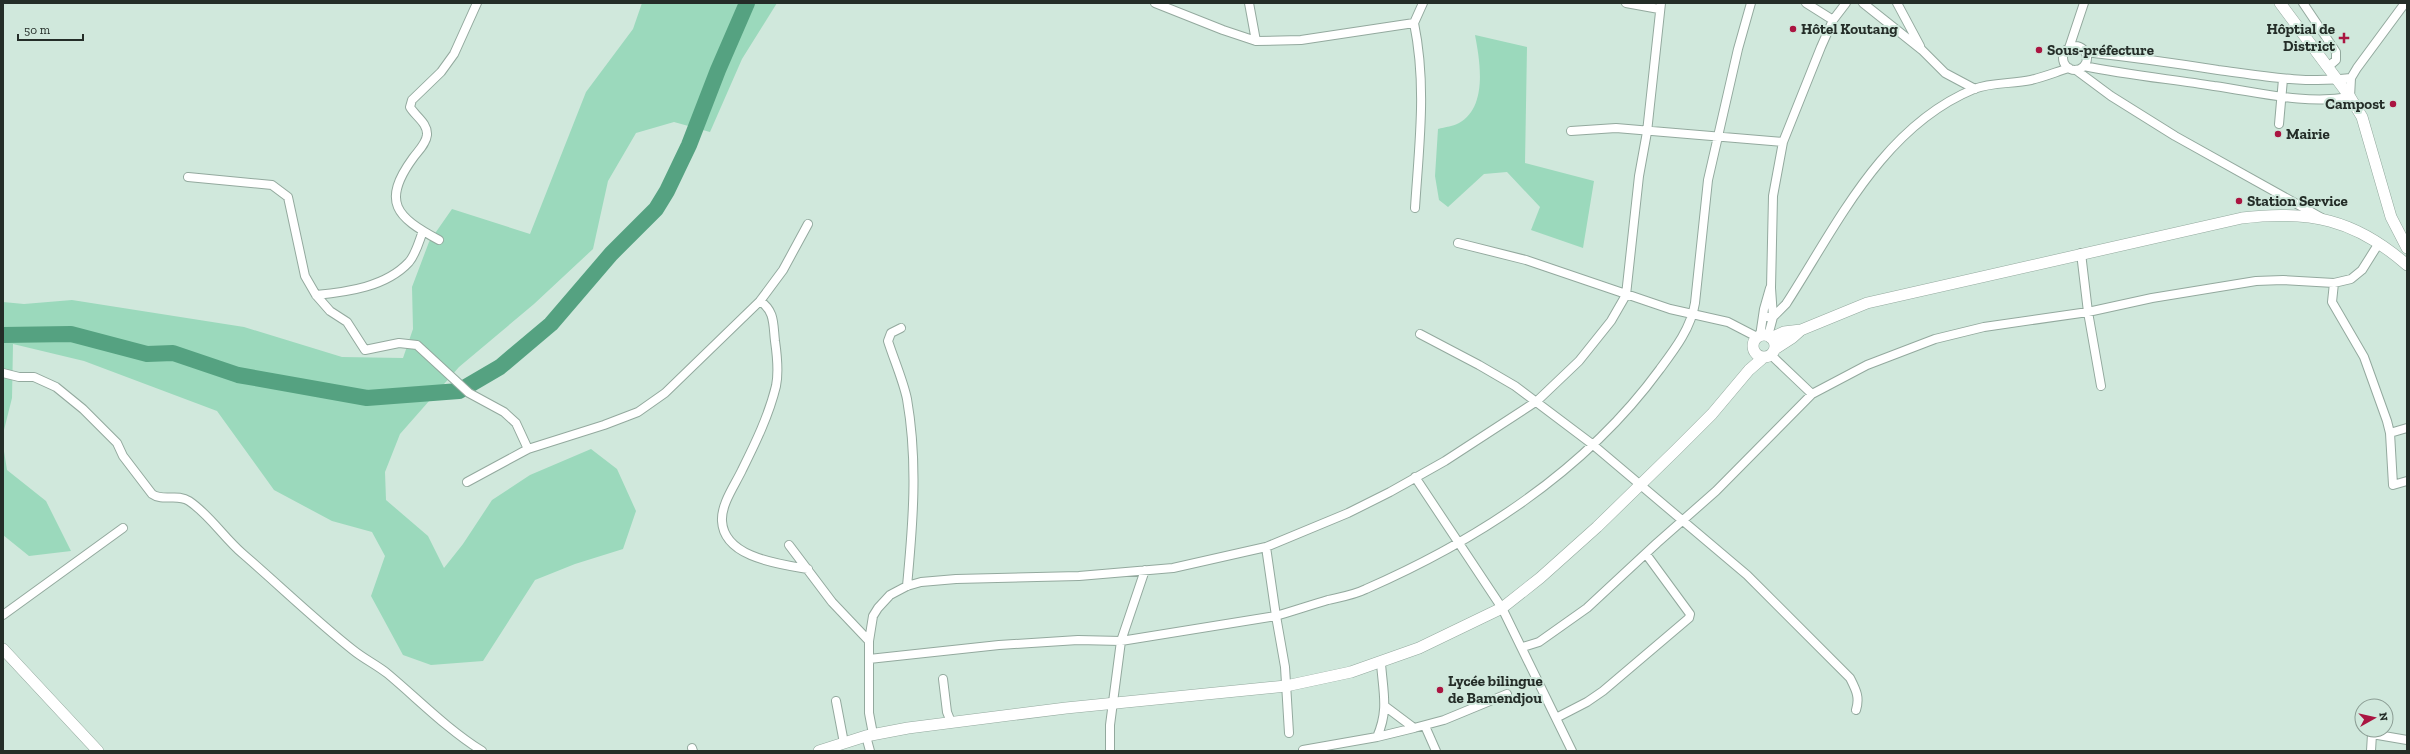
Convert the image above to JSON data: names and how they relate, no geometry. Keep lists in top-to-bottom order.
{
  "places": {
    "other": [
      "Hôtel Koutang",
      "Sous-préfecture",
      "Campost",
      "Mairie",
      "Station Service",
      "Lycée bilingue de Bamendjou"
    ],
    "health": ["Hôptial de District"]
  },
  "scale_bar": "50 m",
  "north": "right"
}
